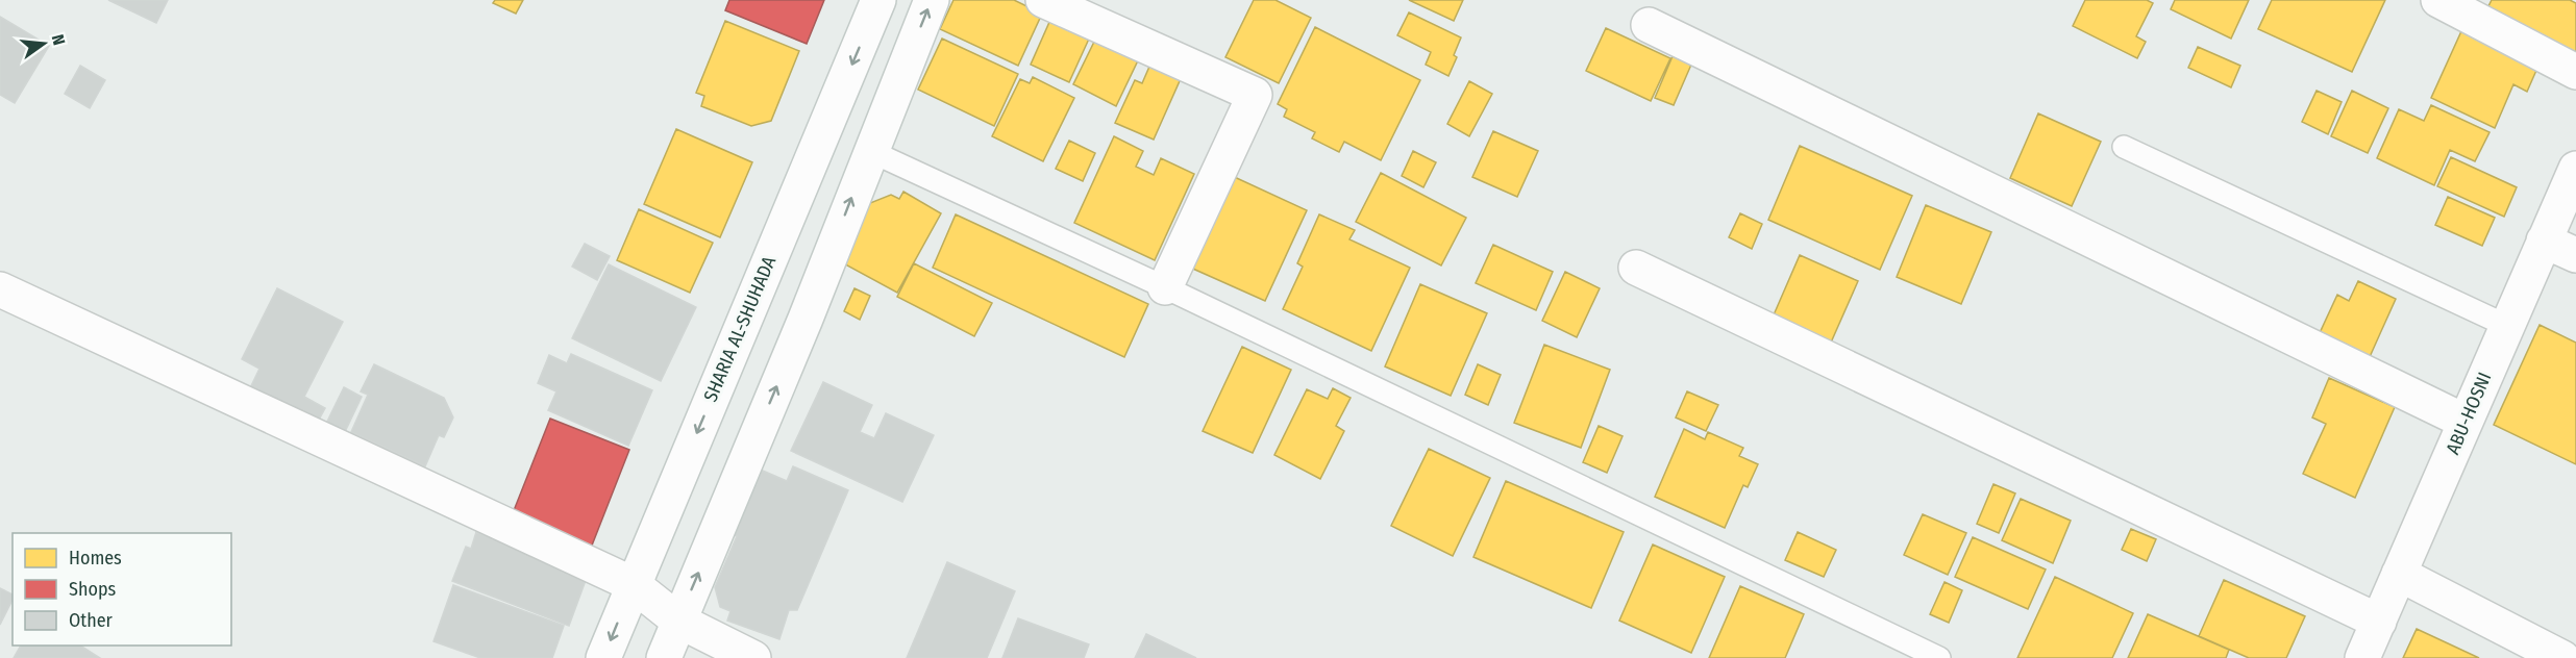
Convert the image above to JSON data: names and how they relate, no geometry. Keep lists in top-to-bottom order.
{
  "streets": {
    "street": ["SHARIA AL-SHUHADA", "ABU-HOSNI"]
  },
  "legend": ["Homes", "Shops", "Other"],
  "north": "right"
}
